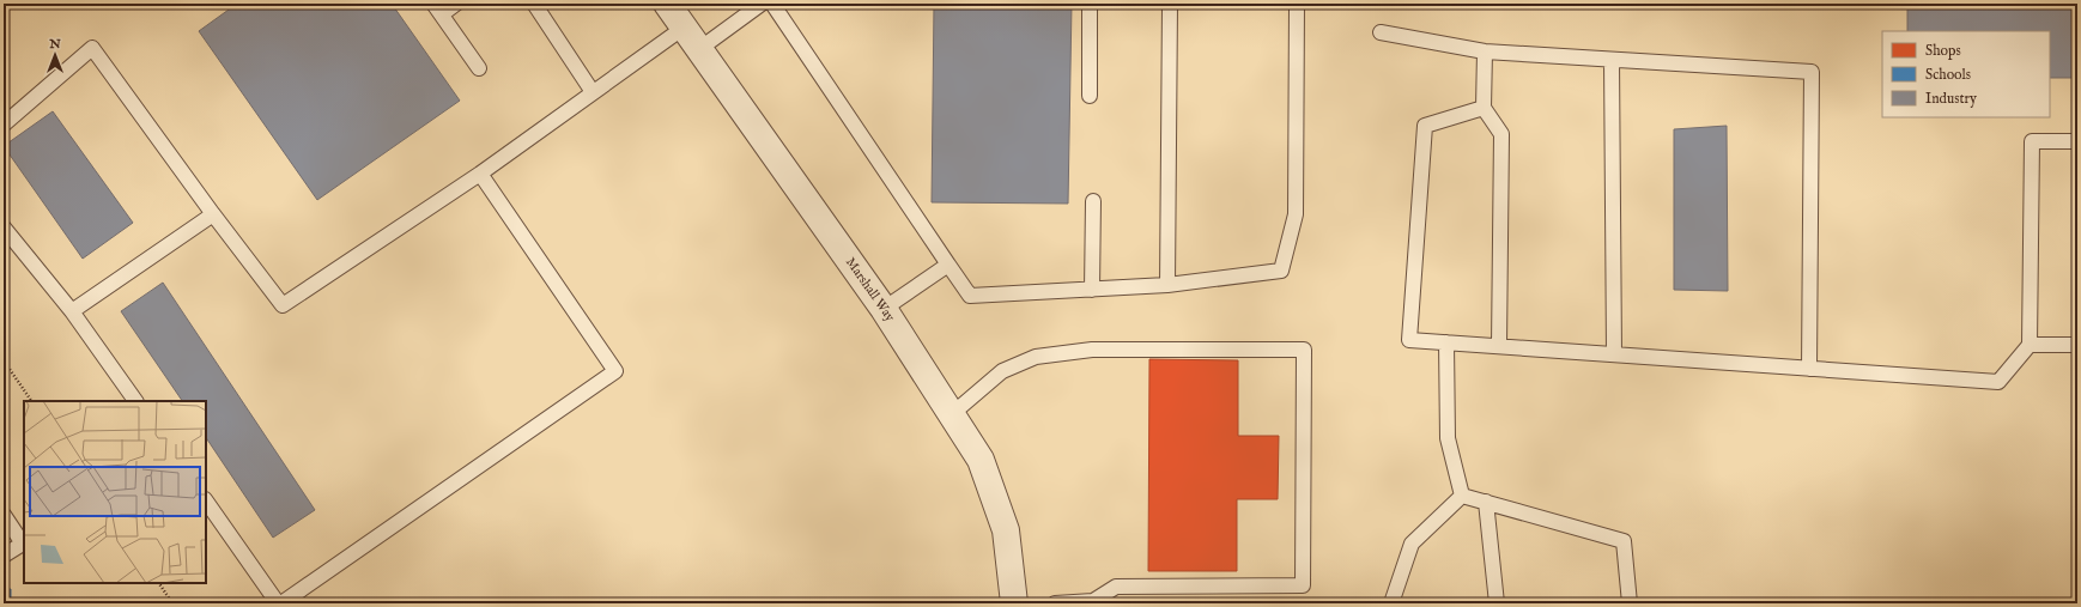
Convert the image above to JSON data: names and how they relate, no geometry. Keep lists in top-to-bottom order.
{
  "streets": {
    "street": ["Marshall Way"]
  },
  "legend": ["Shops", "Schools", "Industry"],
  "north": "top"
}
